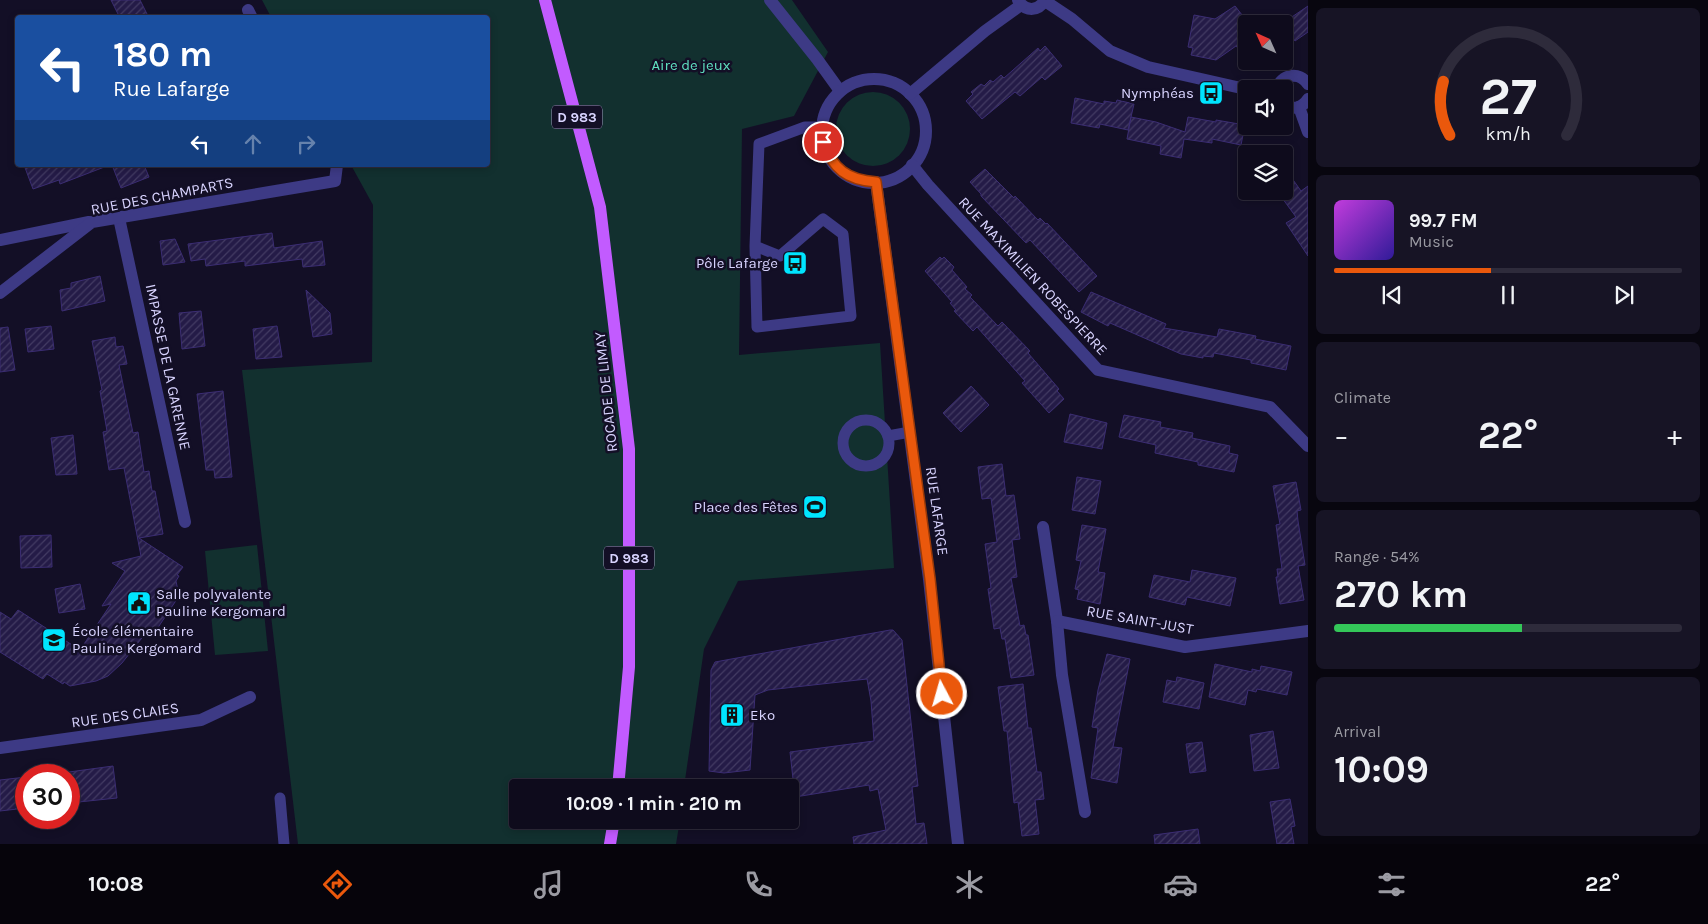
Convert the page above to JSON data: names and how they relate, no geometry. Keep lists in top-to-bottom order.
{
  "streets": {
    "main road": ["D 983", "ROCADE DE LIMAY"],
    "street": [
      "RUE DES CHAMPARTS",
      "RUE MAXIMILIEN ROBESPIERRE",
      "IMPASSE DE LA GARENNE",
      "RUE LAFARGE",
      "RUE SAINT-JUST",
      "RUE DES CLAIES"
    ]
  },
  "crossings": [
    ["RUE DES CHAMPARTS", "IMPASSE DE LA GARENNE"],
    ["RUE MAXIMILIEN ROBESPIERRE", "RUE LAFARGE"]
  ],
  "parks": ["Aire de jeux"],
  "places": {
    "bus stop": ["Nymphéas", "Pôle Lafarge"],
    "sports": ["Place des Fêtes"],
    "public building": ["Salle polyvalente Pauline Kergomard"],
    "school or university": ["École élémentaire Pauline Kergomard"],
    "building": ["Eko"]
  },
  "north": "top left",
  "page": {
    "turn": ["180 m", "Rue Lafarge"],
    "song": ["99.7 FM", "Music"],
    "tile": [
      "Climate",
      ["Range · 54%", "270 km"],
      ["Arrival", "10:09"]
    ],
    "heat": ["−", "22°", "+"],
    "limit": "30",
    "trip": "10:09 · 1 min · 210 m",
    "tabs": ["10:08", "22°"],
    "gauge": ["27", "km/h"]
  }
}
